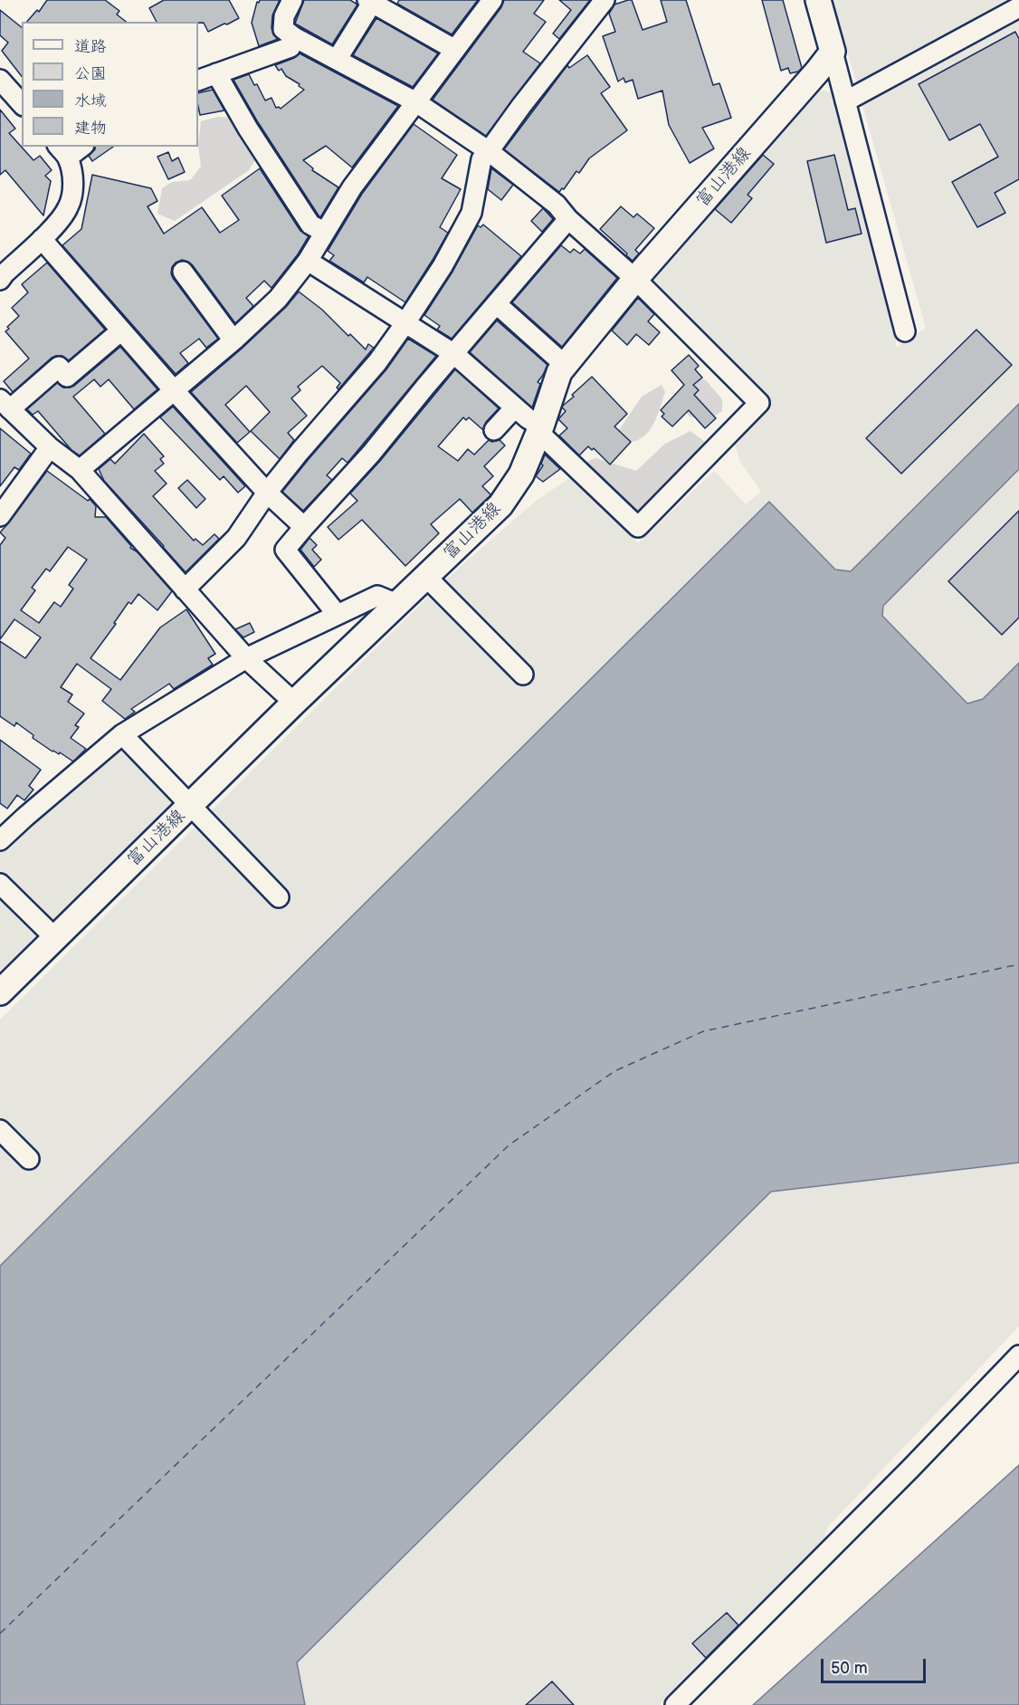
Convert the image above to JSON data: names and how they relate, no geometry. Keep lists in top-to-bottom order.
{
  "streets": {
    "main road": ["富山港線"]
  },
  "legend": [
    "道路",
    "公園",
    "水域",
    "建物"
  ],
  "scale_bar": "50 m"
}
